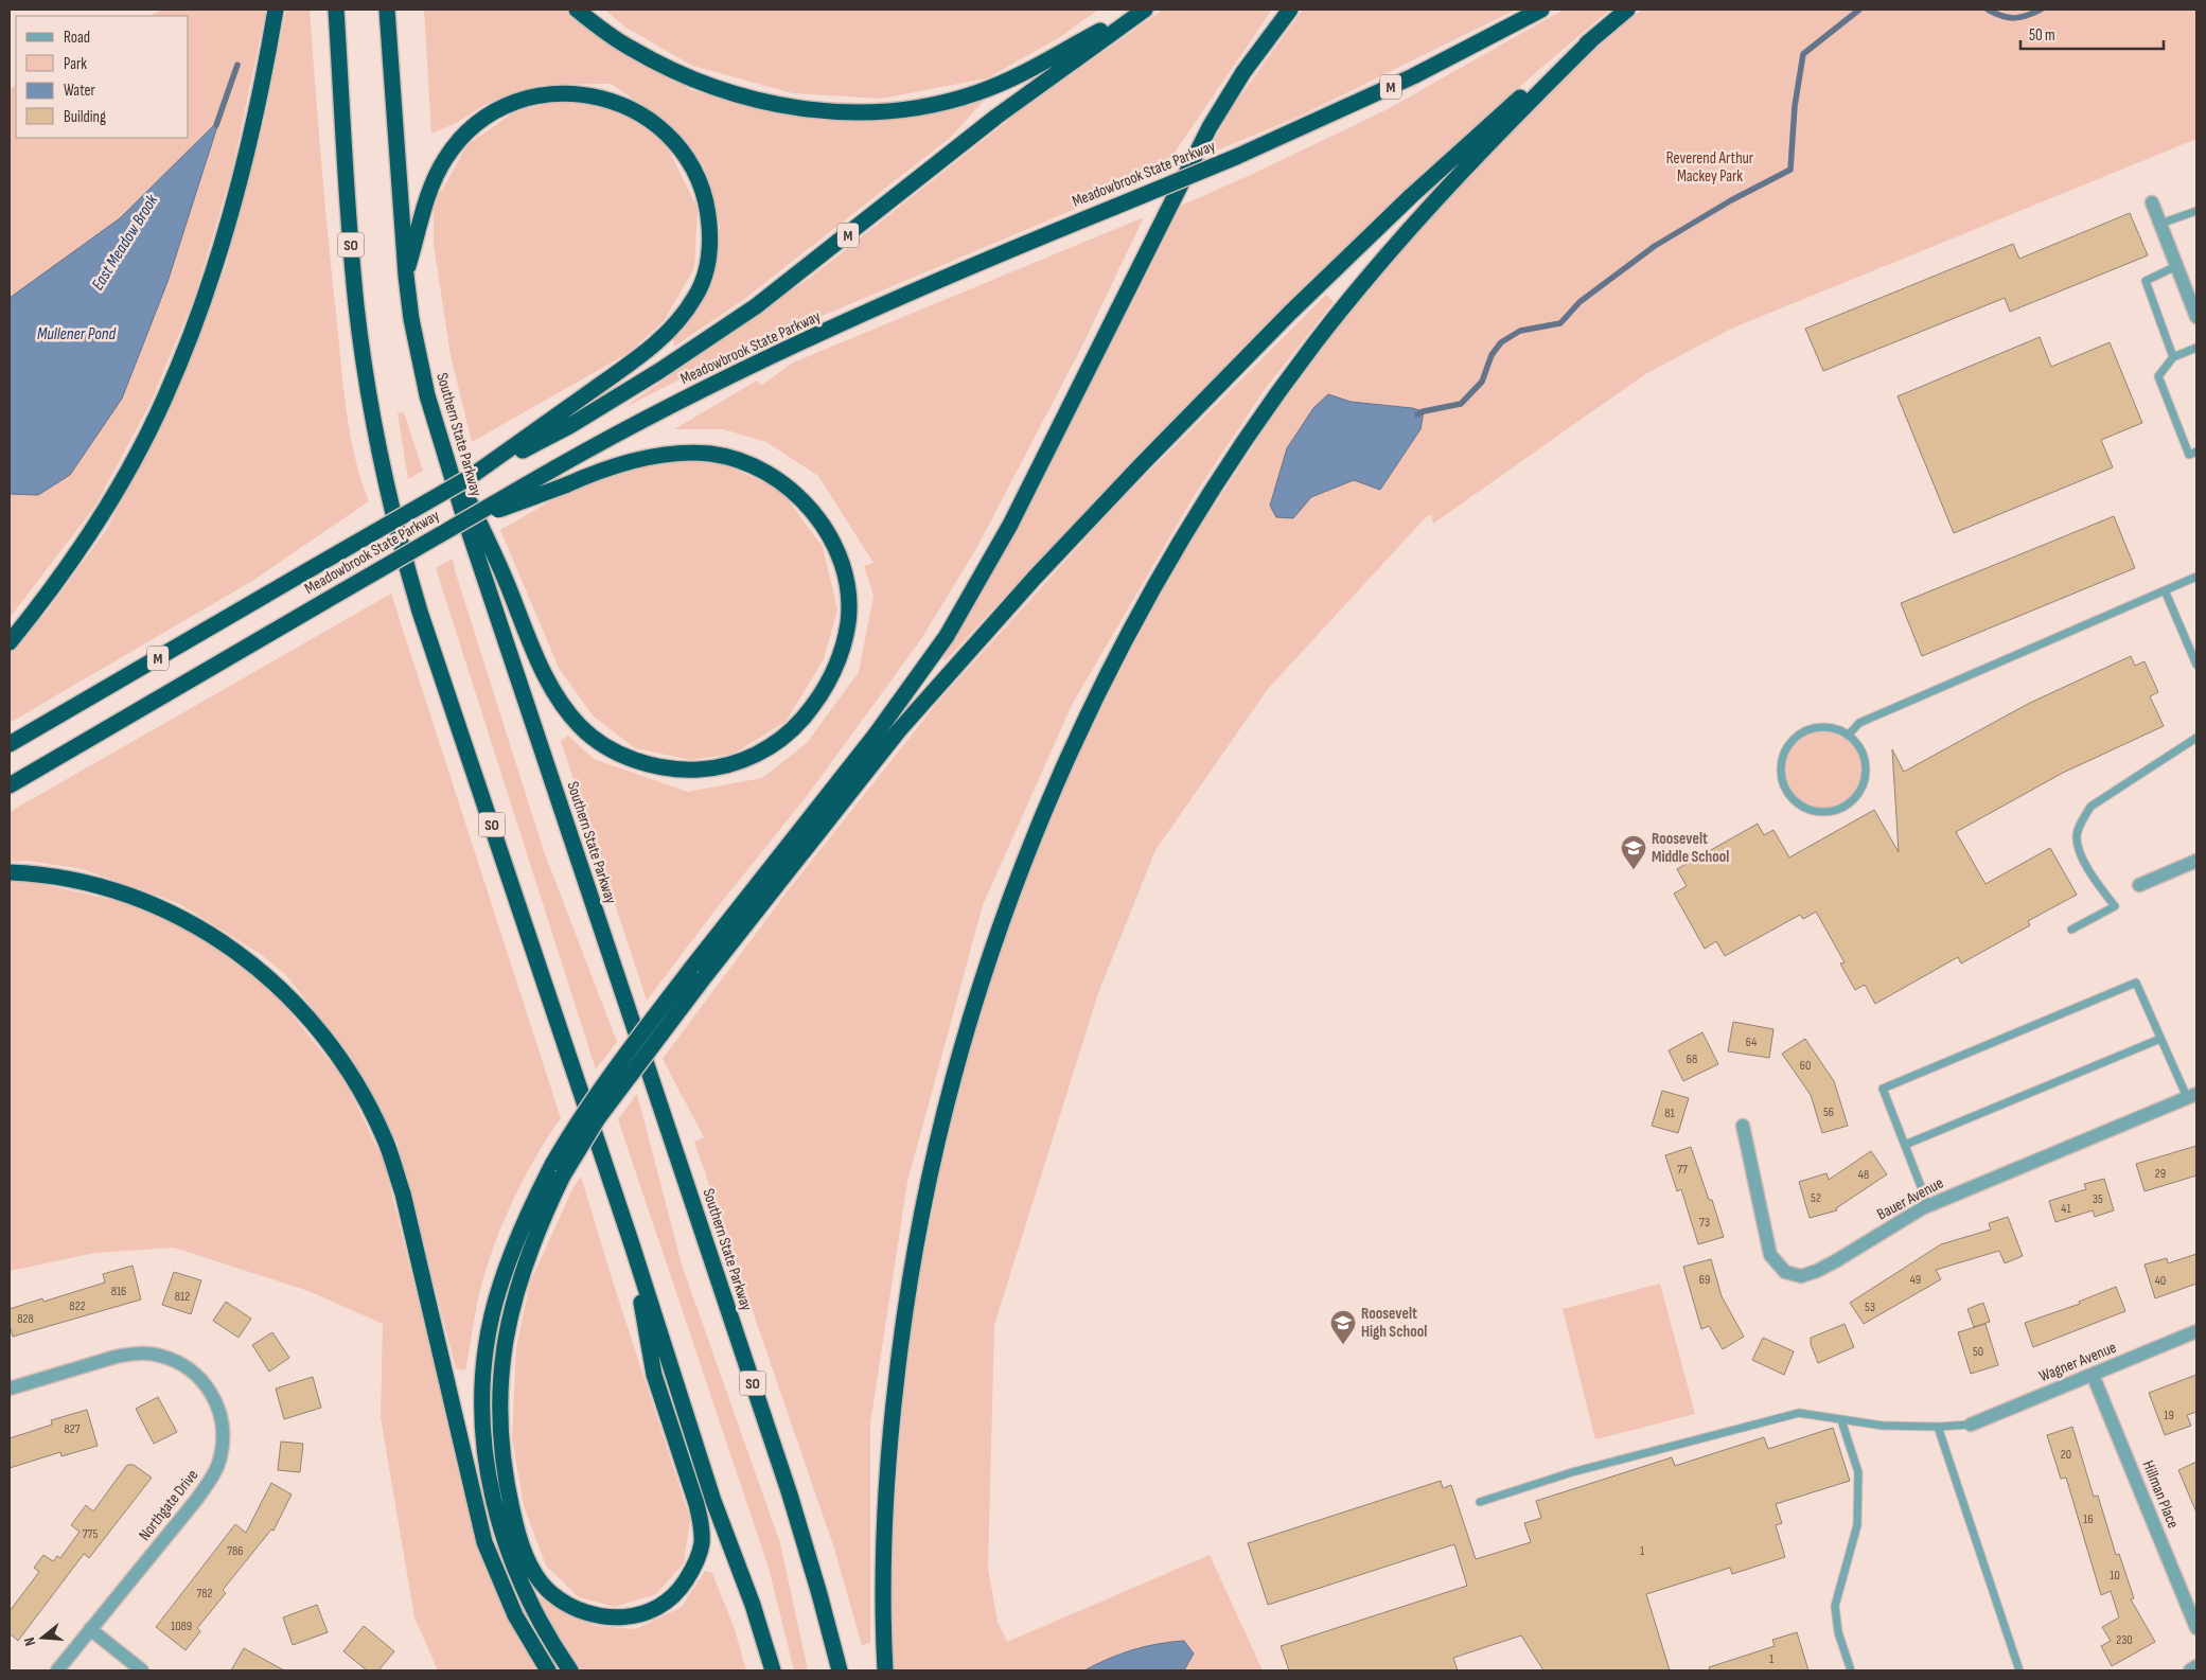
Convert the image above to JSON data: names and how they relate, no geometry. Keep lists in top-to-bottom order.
{
  "streets": {
    "highway": [
      "M",
      "Meadowbrook State Parkway",
      "SO",
      "Southern State Parkway"
    ],
    "street": [
      "Bauer Avenue",
      "Wagner Avenue",
      "Hillman Place",
      "Northgate Drive"
    ]
  },
  "crossings": [
    ["Wagner Avenue", "Hillman Place"]
  ],
  "water": ["East Meadow Brook", "Mullener Pond"],
  "parks": ["Reverend Arthur Mackey Park"],
  "places": {
    "school or university": ["Roosevelt Middle School", "Roosevelt High School"]
  },
  "house_numbers": [
    "64",
    "68",
    "60",
    "56",
    "81",
    "77",
    "29",
    "48",
    "52",
    "35",
    "41",
    "73",
    "69",
    "49",
    "40",
    "816",
    "812",
    "822",
    "53",
    "828",
    "50",
    "19",
    "827",
    "20",
    "16",
    "775",
    "786",
    "1",
    "10",
    "782",
    "1089",
    "230",
    "1"
  ],
  "legend": [
    "Road",
    "Park",
    "Water",
    "Building"
  ],
  "scale_bar": "50 m",
  "north": "left"
}
